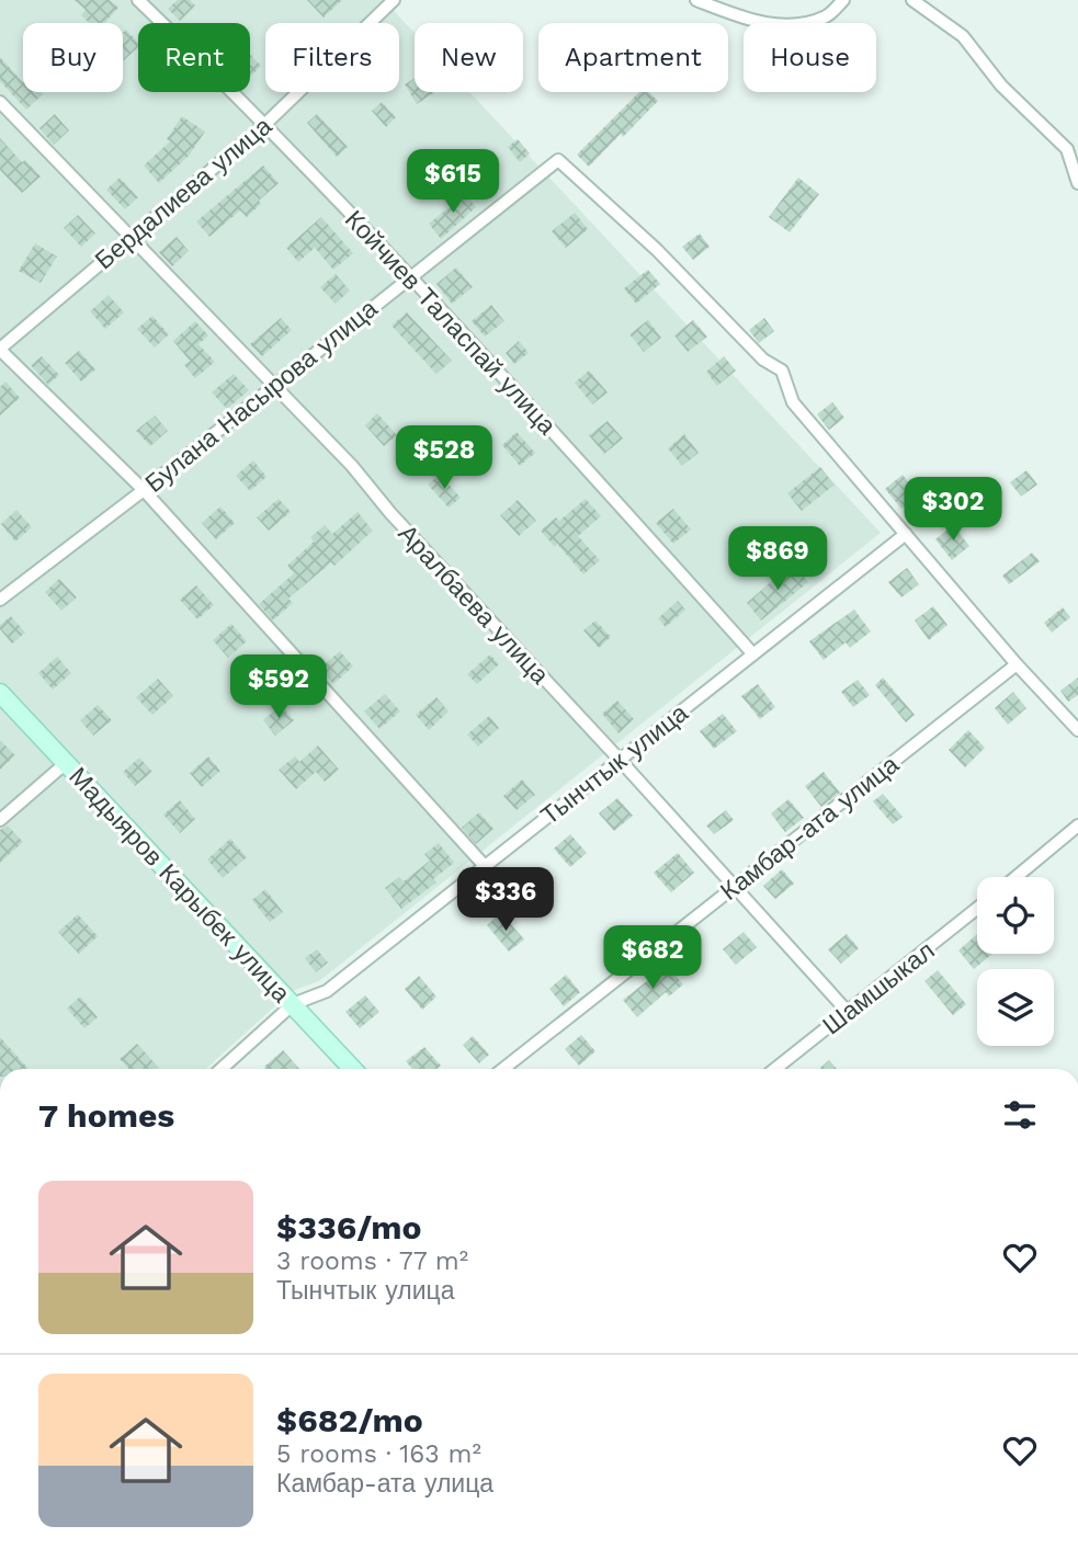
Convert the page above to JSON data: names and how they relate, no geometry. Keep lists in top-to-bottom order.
{
  "streets": {
    "street": [
      "Бердалиева улица",
      "Койчиев Таласпай улица",
      "Булана Насырова улица",
      "Аралбаева улица",
      "Тынчтык улица",
      "Камбар-ата улица",
      "Мадыяров Карыбек улица",
      "Шамшыкал"
    ]
  },
  "crossings": [
    ["Бердалиева улица", "Койчиев Таласпай улица"],
    ["Бердалиева улица", "Аралбаева улица"],
    ["Койчиев Таласпай улица", "Булана Насырова улица"],
    ["Койчиев Таласпай улица", "Тынчтык улица"],
    ["Булана Насырова улица", "Аралбаева улица"],
    ["Булана Насырова улица", "Тынчтык улица"],
    ["Аралбаева улица", "Тынчтык улица"],
    ["Аралбаева улица", "Камбар-ата улица"],
    ["Аралбаева улица", "Шамшыкал"],
    ["Тынчтык улица", "Мадыяров Карыбек улица"]
  ],
  "page": {
    "chip": [
      "Buy",
      "Rent",
      "Filters",
      "New",
      "Apartment",
      "House"
    ],
    "price": [
      "$615",
      "$528",
      "$302",
      "$869",
      "$592",
      "$336",
      "$682"
    ],
    "heading": "7 homes",
    "list": [
      {
        "name": "$336/mo",
        "note": "3 rooms · 77 m² · Тынчтык улица"
      },
      {
        "name": "$682/mo",
        "note": "5 rooms · 163 m² · Камбар-ата улица"
      }
    ]
  }
}
